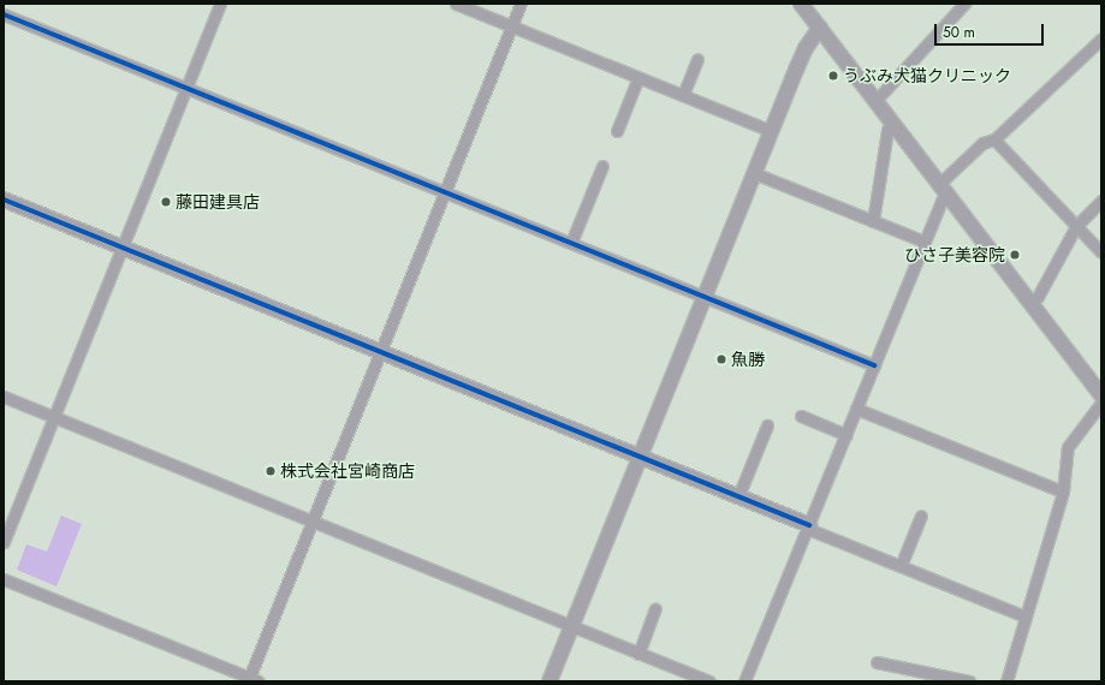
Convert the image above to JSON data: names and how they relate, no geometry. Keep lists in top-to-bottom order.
{
  "places": [
    "うぶみ犬猫クリニック",
    "藤田建具店",
    "ひさ子美容院",
    "魚勝",
    "株式会社宮崎商店"
  ],
  "scale_bar": "50 m"
}
